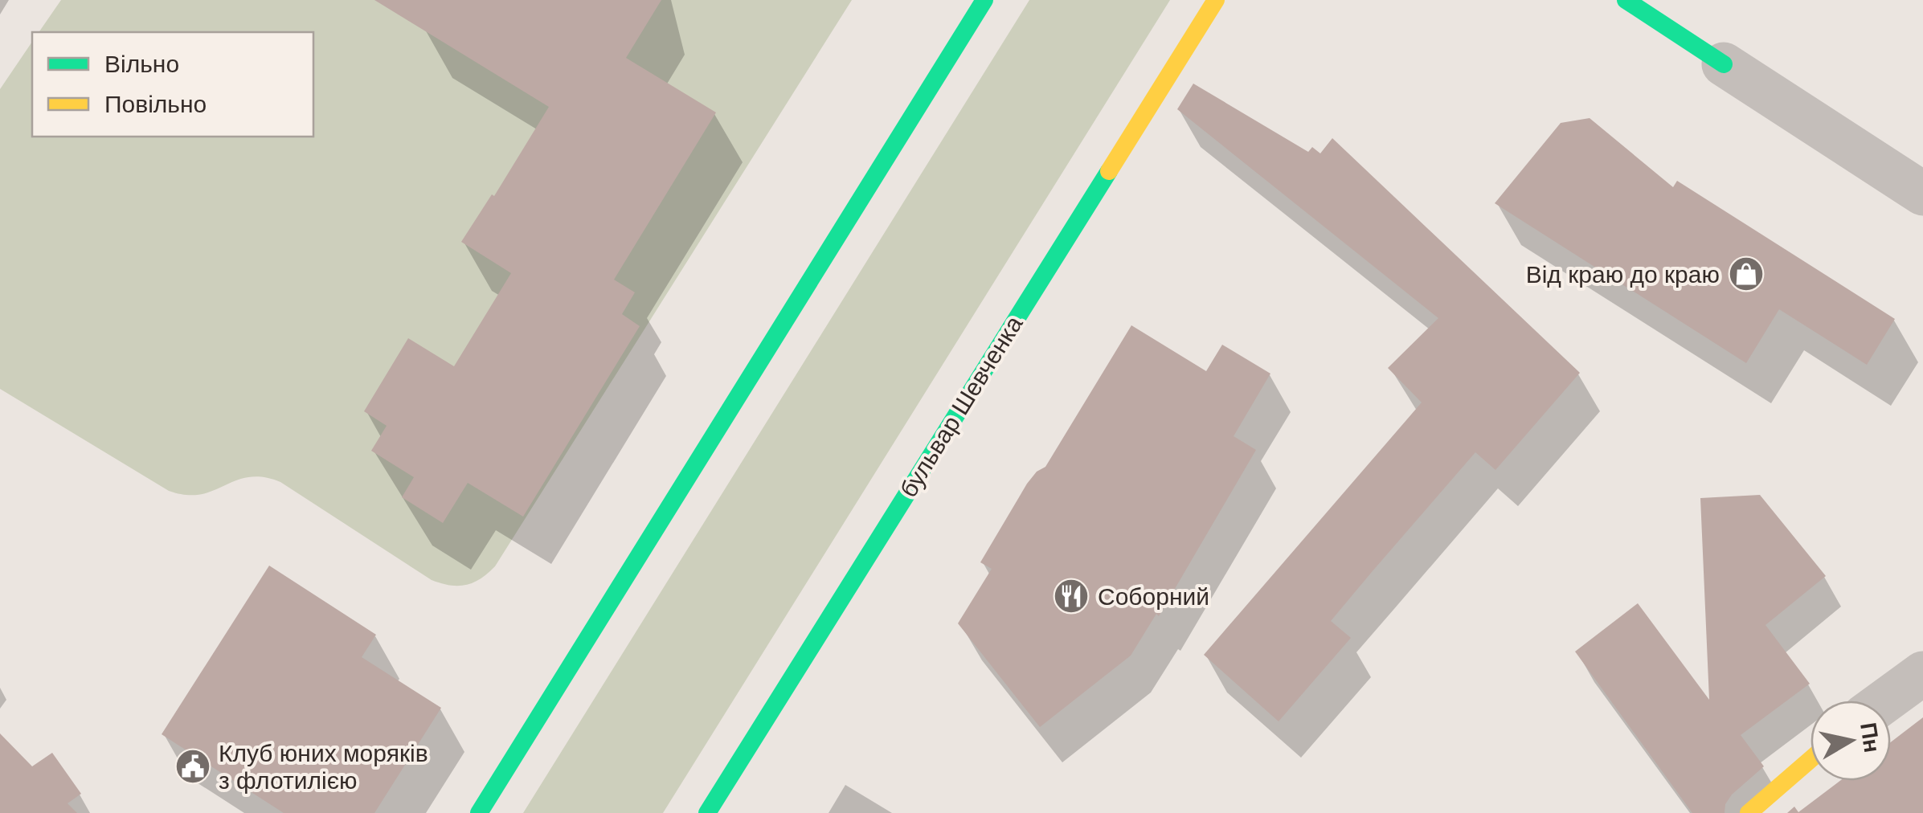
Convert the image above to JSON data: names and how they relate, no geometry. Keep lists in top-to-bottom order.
{
  "streets": {
    "main road": ["бульвар Шевченка"]
  },
  "places": {
    "shop": ["Від краю до краю"],
    "restaurant": ["Соборний"],
    "public building": ["Клуб юних моряків з флотилією"]
  },
  "legend": ["Вільно", "Повільно"],
  "north": "right"
}
